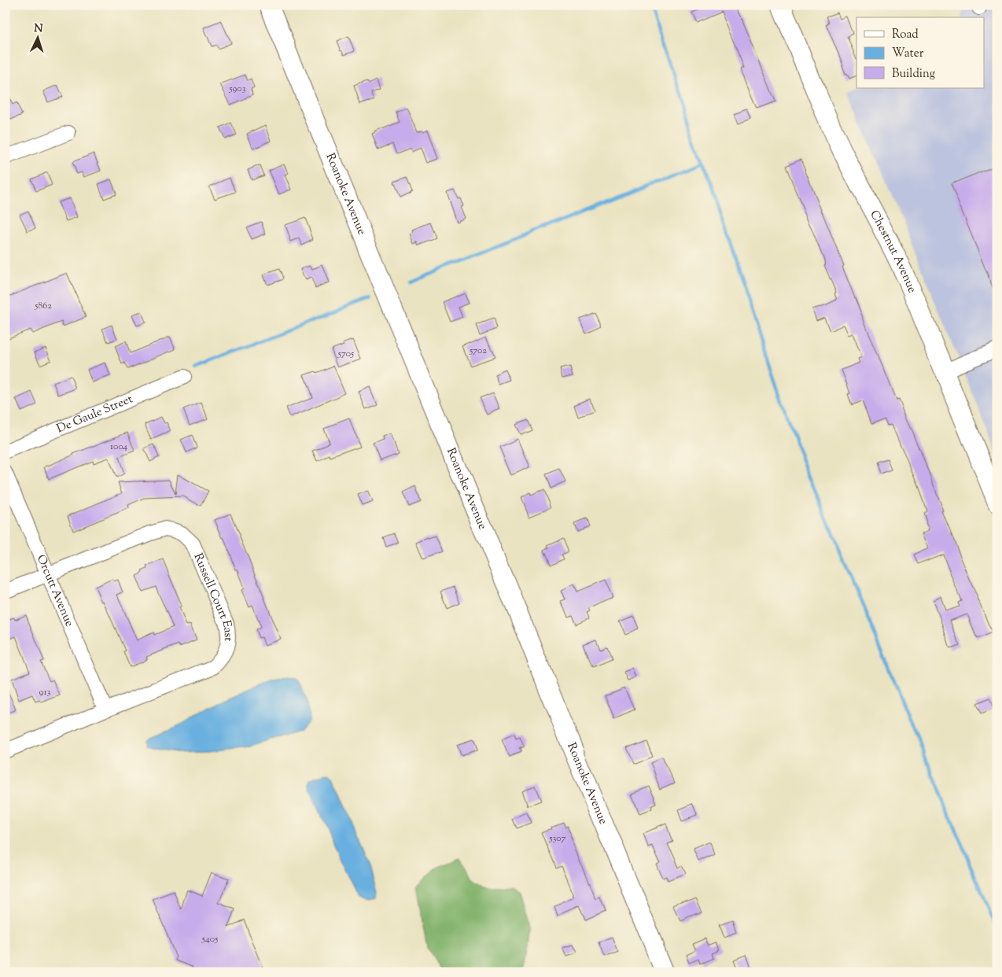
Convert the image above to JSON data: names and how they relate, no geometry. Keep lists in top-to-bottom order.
{
  "streets": {
    "street": [
      "Roanoke Avenue",
      "Chestnut Avenue",
      "De Gaule Street",
      "Orcutt Avenue",
      "Russell Court East"
    ]
  },
  "crossings": [
    ["Orcutt Avenue", "Russell Court East"]
  ],
  "house_numbers": [
    "5903",
    "5862",
    "5702",
    "5705",
    "1004",
    "913",
    "5307",
    "5405"
  ],
  "legend": ["Road", "Water", "Building"],
  "north": "top"
}
